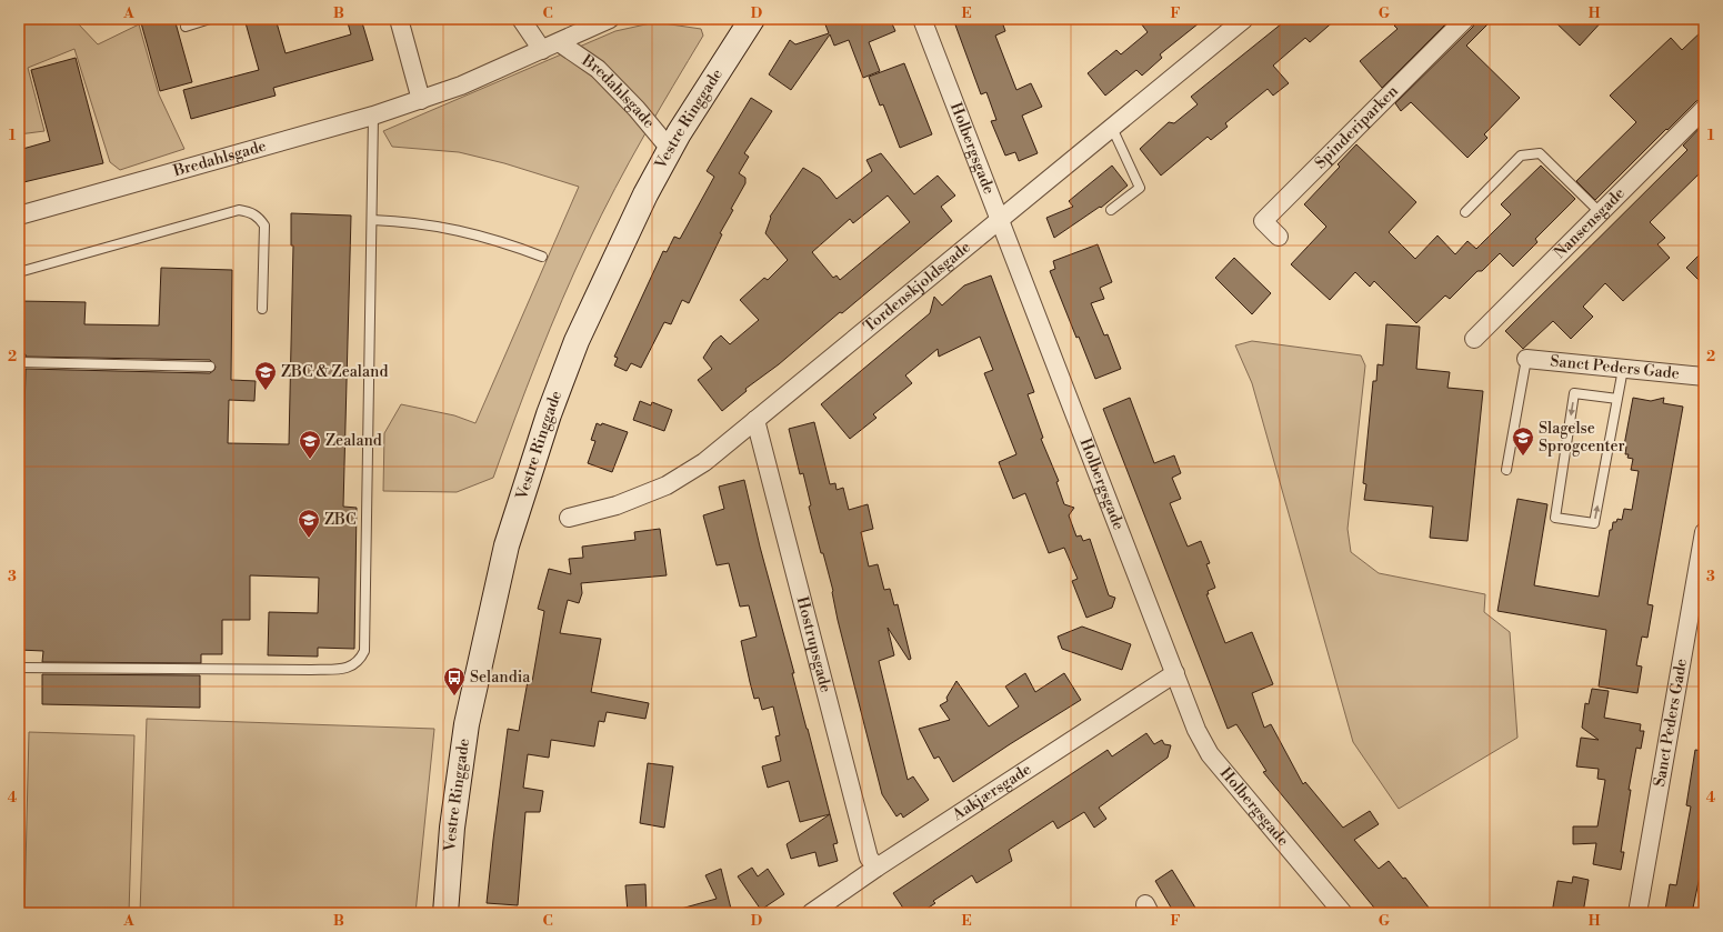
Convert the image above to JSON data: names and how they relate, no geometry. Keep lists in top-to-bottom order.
{
  "streets": {
    "street": [
      "Bredahlsgade",
      "Vestre Ringgade",
      "Spinderiparken",
      "Holbergsgade",
      "Nansensgade",
      "Tordenskjoldsgade",
      "Sanct Peders Gade",
      "Hostrupsgade",
      "Aakjærsgade"
    ]
  },
  "crossings": [
    ["Bredahlsgade", "Vestre Ringgade"],
    ["Holbergsgade", "Tordenskjoldsgade"],
    ["Holbergsgade", "Aakjærsgade"],
    ["Tordenskjoldsgade", "Hostrupsgade"],
    ["Hostrupsgade", "Aakjærsgade"]
  ],
  "places": {
    "school or university": [
      "ZBC & Zealand",
      "Slagelse Sprogcenter",
      "Zealand",
      "ZBC"
    ],
    "bus stop": ["Selandia"]
  },
  "grid": {
    "columns": [
      "A",
      "B",
      "C",
      "D",
      "E",
      "F",
      "G",
      "H"
    ],
    "rows": [
      "1",
      "2",
      "3",
      "4"
    ]
  }
}
